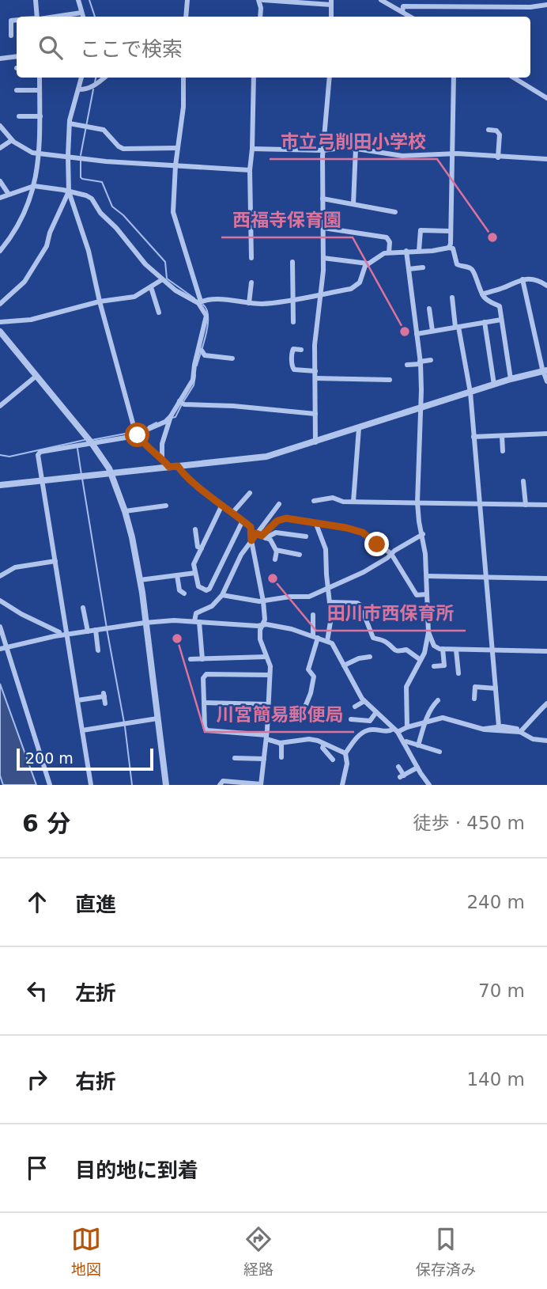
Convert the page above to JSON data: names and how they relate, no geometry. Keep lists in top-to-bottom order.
{
  "places": [
    "市立弓削田小学校",
    "西福寺保育園",
    "田川市西保育所",
    "川宮簡易郵便局"
  ],
  "scale_bar": "200 m",
  "page": {
    "search": "ここで検索",
    "scale": "200 m",
    "heading": ["6 分", "徒歩 · 450 m"],
    "list": [
      ["直進", "240 m"],
      ["左折", "70 m"],
      ["右折", "140 m"],
      "目的地に到着"
    ],
    "nav": ["地図", "経路", "保存済み"]
  }
}
